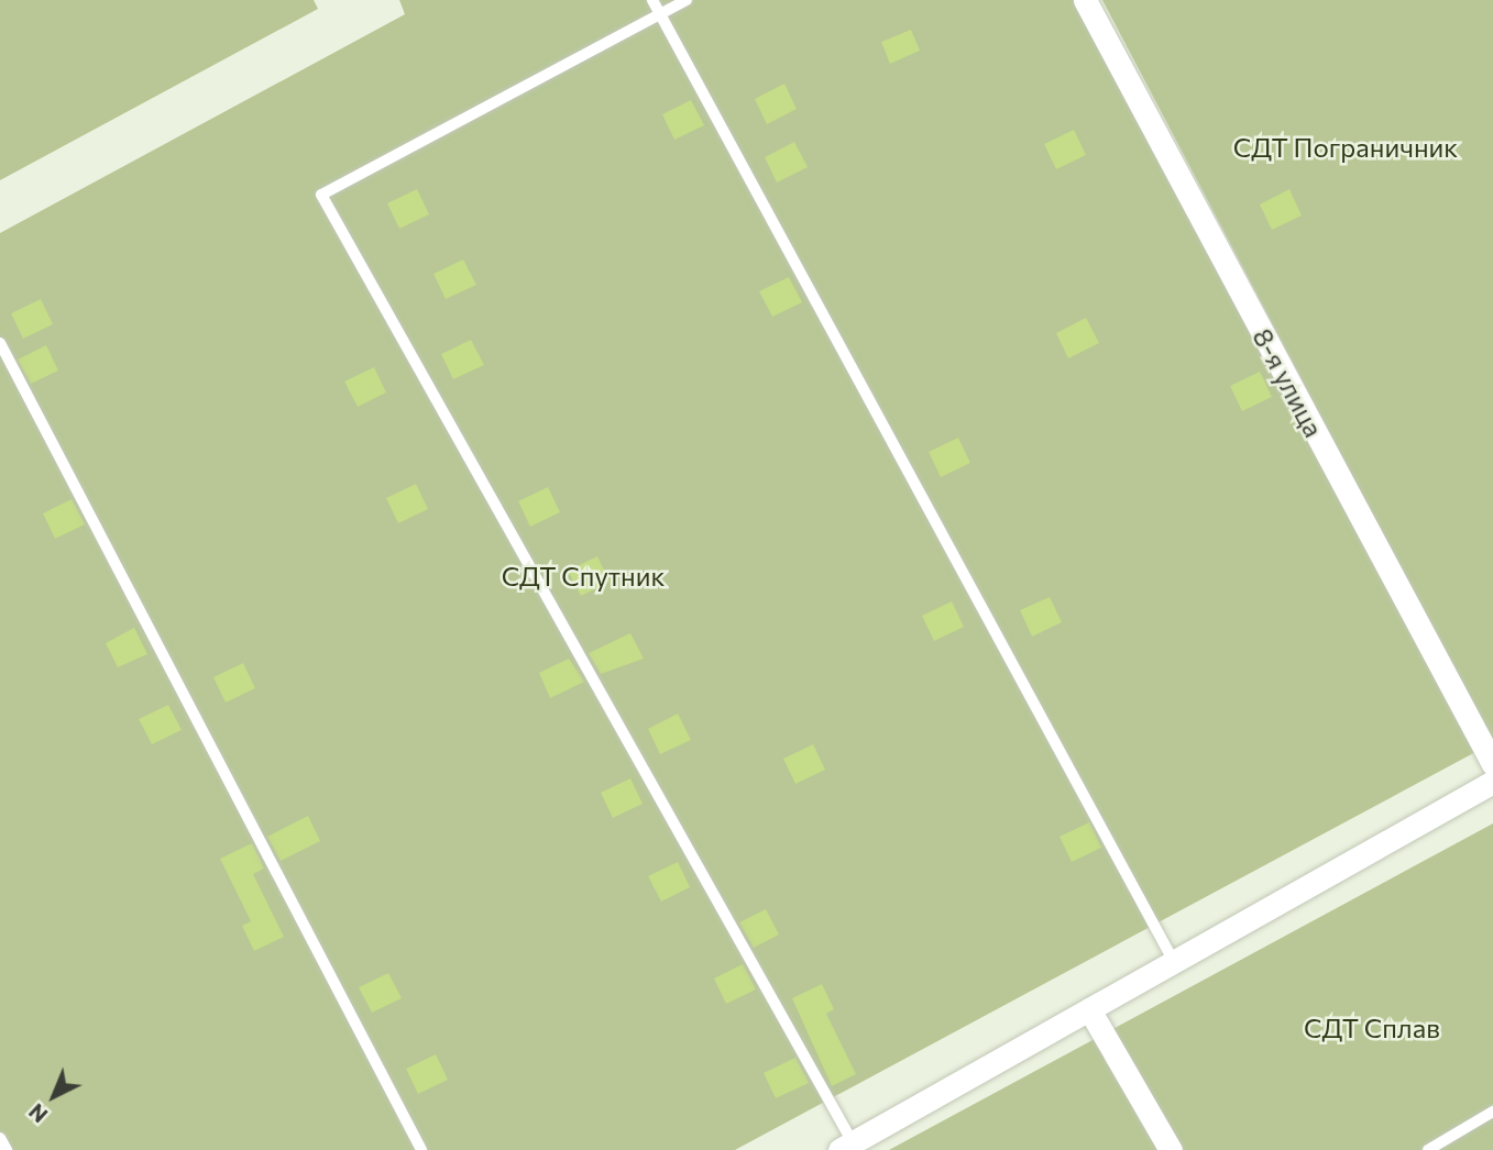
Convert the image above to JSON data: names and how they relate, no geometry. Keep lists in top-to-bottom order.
{
  "streets": {
    "street": ["8-я улица"]
  },
  "parks": ["СДТ Пограничник", "СДТ Спутник", "СДТ Сплав"],
  "north": "bottom left"
}
